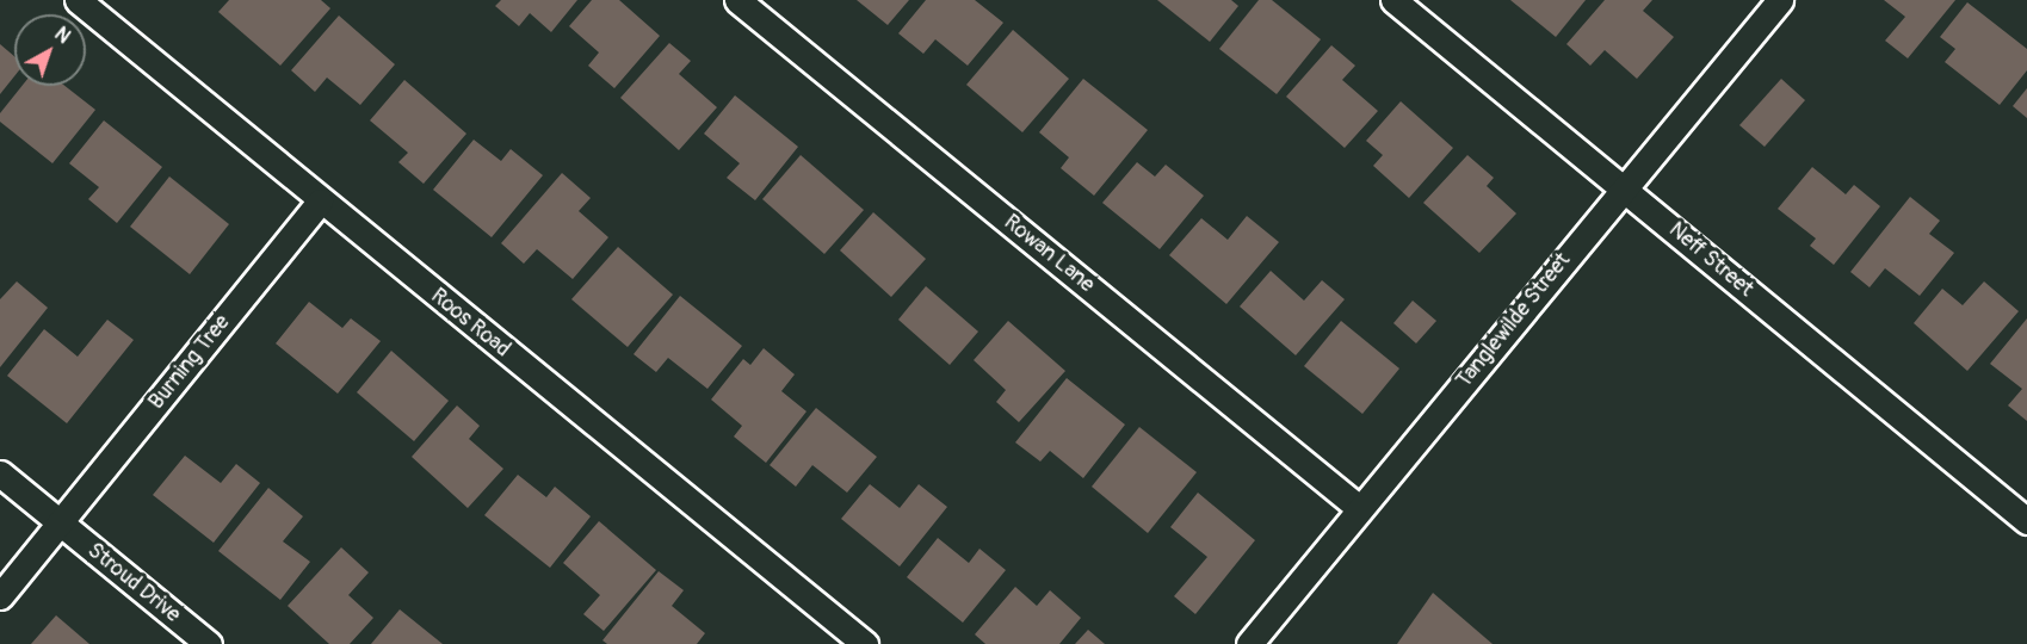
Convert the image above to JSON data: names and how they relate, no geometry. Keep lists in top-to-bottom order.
{
  "streets": {
    "street": [
      "Rowan Lane",
      "Neff Street",
      "Tanglewilde Street",
      "Roos Road",
      "Burning Tree",
      "Stroud Drive"
    ]
  },
  "crossings": [
    ["Rowan Lane", "Tanglewilde Street"],
    ["Neff Street", "Tanglewilde Street"],
    ["Roos Road", "Burning Tree"],
    ["Burning Tree", "Stroud Drive"]
  ],
  "north": "top right"
}
